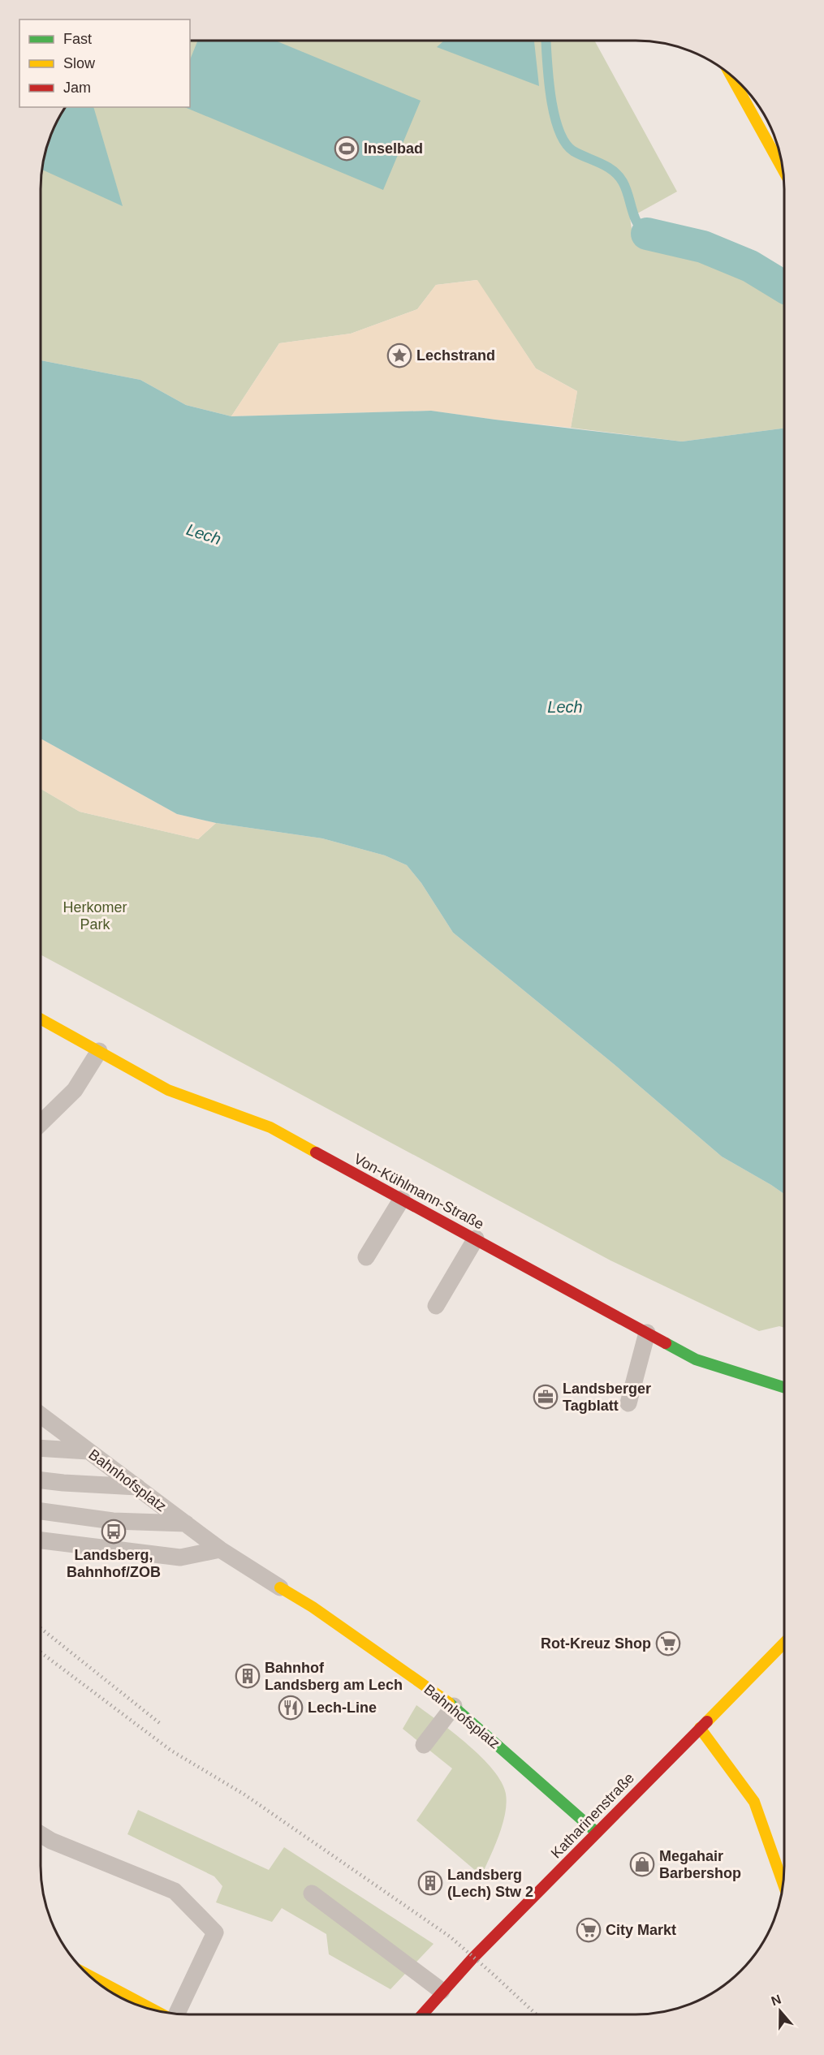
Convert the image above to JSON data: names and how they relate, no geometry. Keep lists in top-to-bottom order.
{
  "streets": {
    "street": ["Von-Kühlmann-Straße", "Bahnhofsplatz", "Katharinenstraße"]
  },
  "crossings": [
    ["Bahnhofsplatz", "Katharinenstraße"]
  ],
  "water": ["Lech"],
  "parks": ["Herkomer Park"],
  "places": {
    "sports": ["Inselbad"],
    "place": ["Lechstrand"],
    "office": ["Landsberger Tagblatt"],
    "bus stop": ["Landsberg, Bahnhof/ZOB"],
    "supermarket": ["Rot-Kreuz Shop", "City Markt"],
    "building": ["Bahnhof Landsberg am Lech", "Landsberg (Lech) Stw 2"],
    "restaurant": ["Lech-Line"],
    "shop": ["Megahair Barbershop"]
  },
  "legend": ["Fast", "Slow", "Jam"],
  "north": "top"
}
